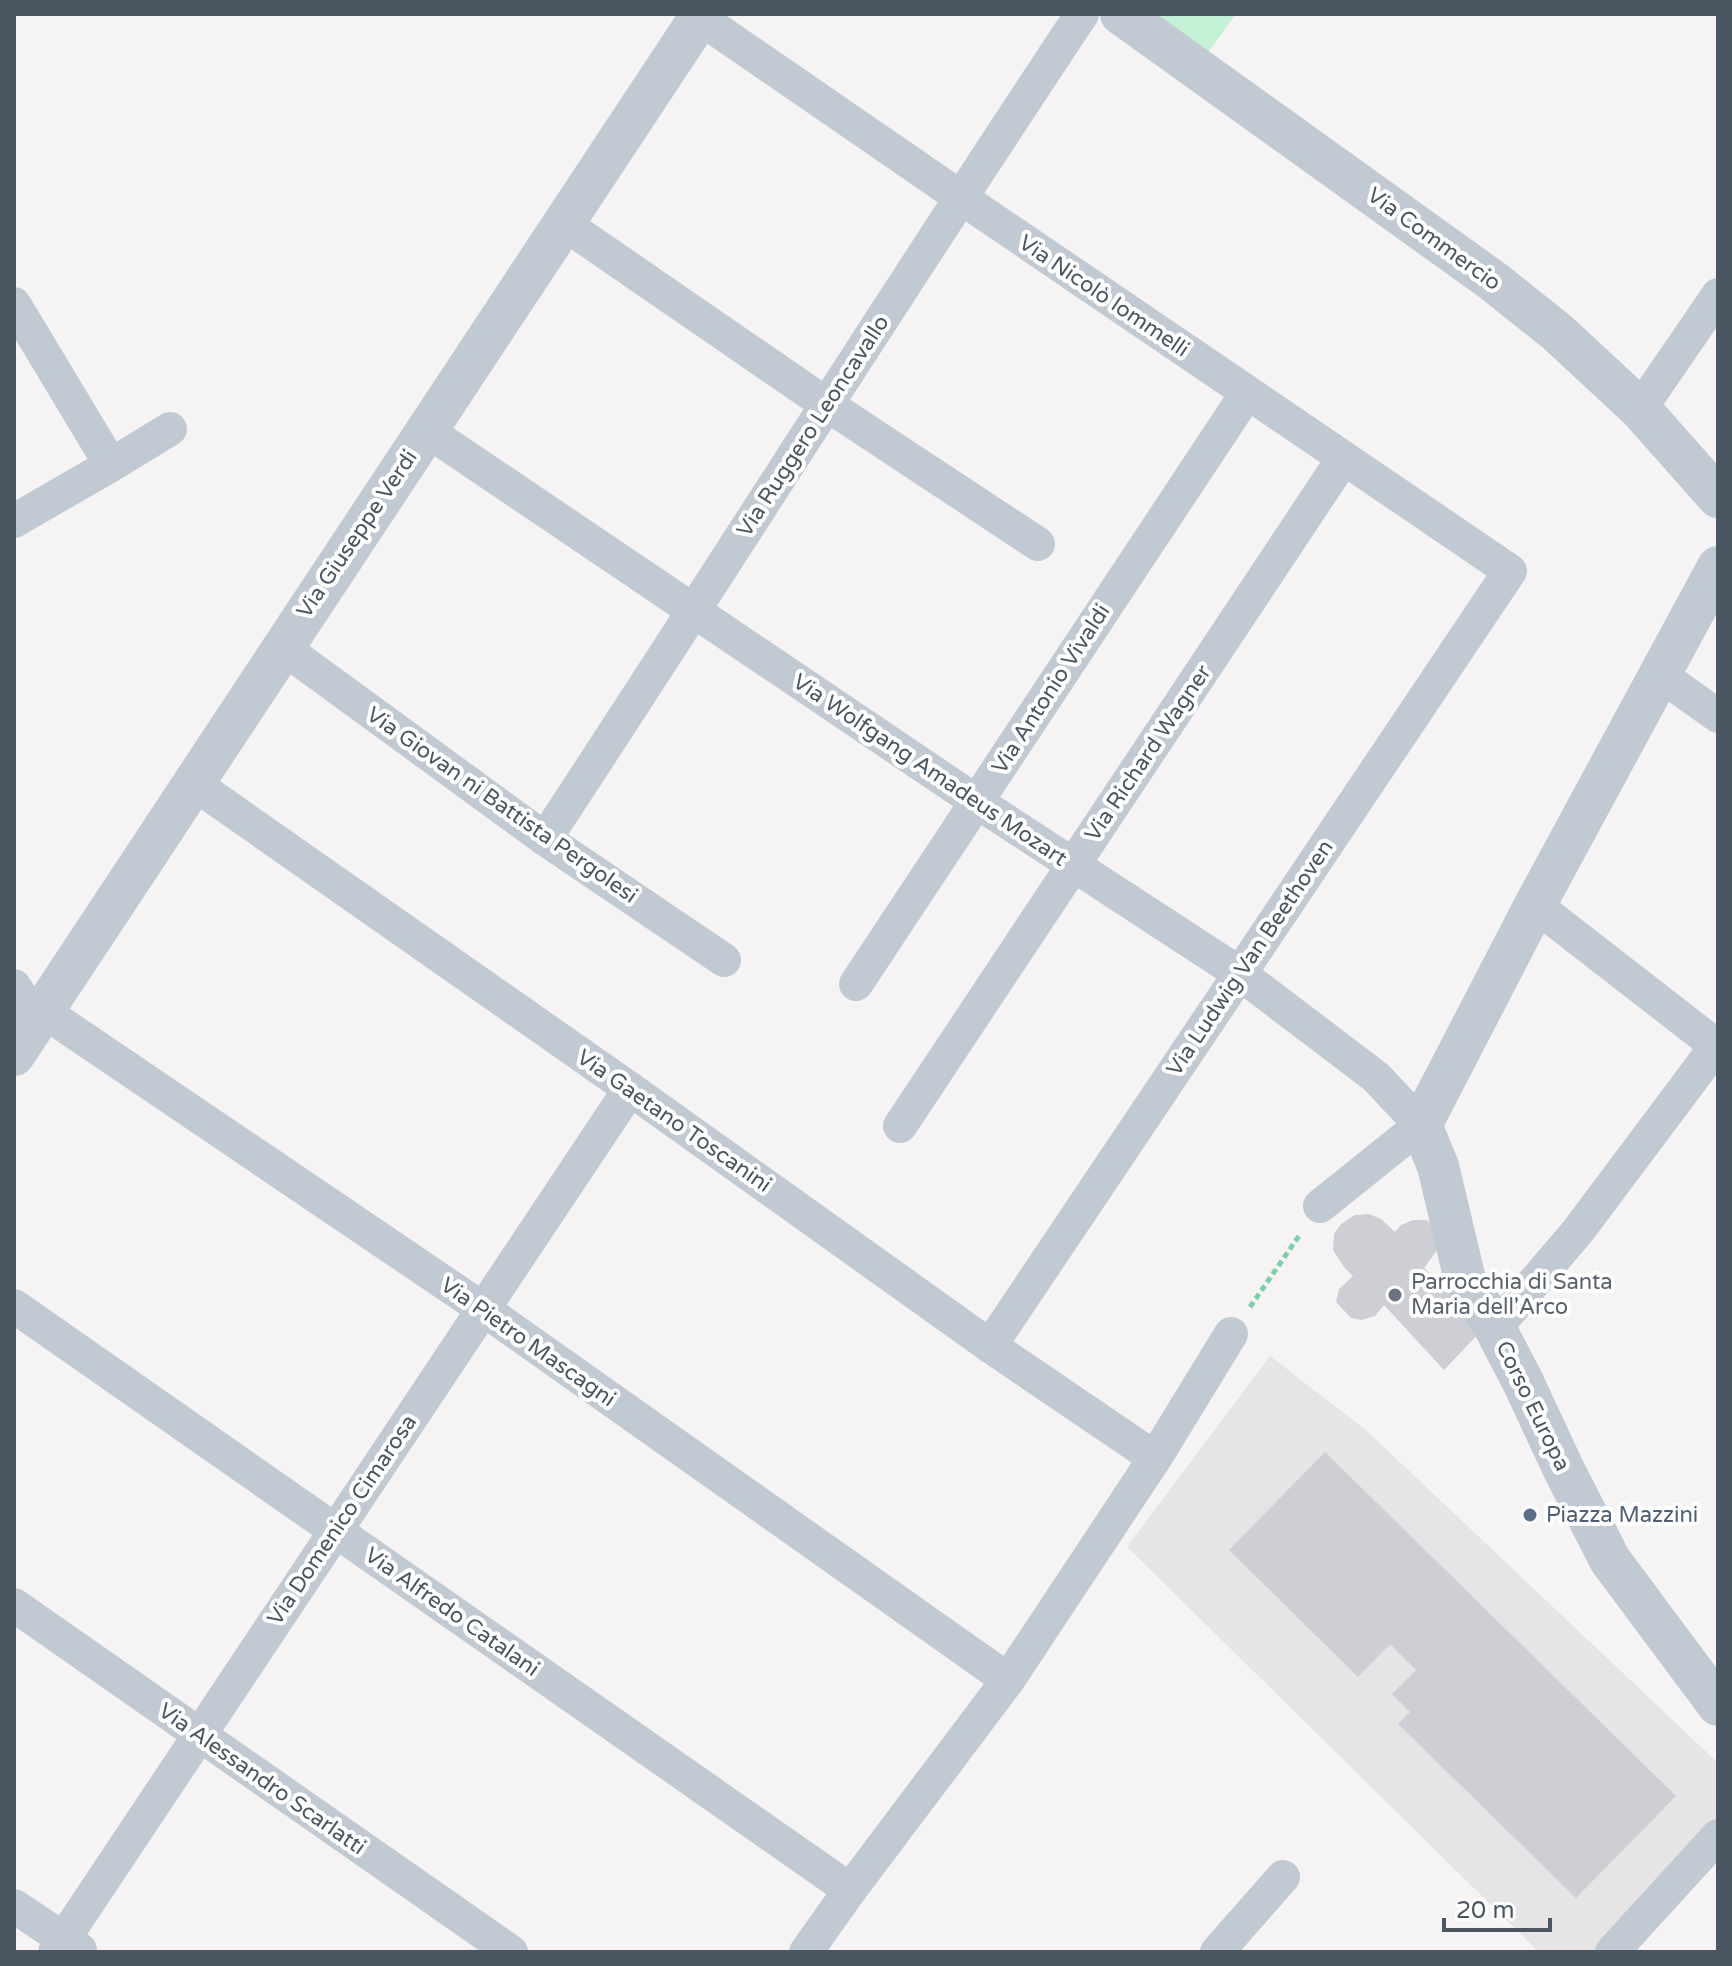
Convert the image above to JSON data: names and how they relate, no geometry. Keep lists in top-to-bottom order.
{
  "streets": {
    "street": [
      "Via Commercio",
      "Via Nicolò Iommelli",
      "Via Ruggero Leoncavallo",
      "Via Giuseppe Verdi",
      "Via Antonio Vivaldi",
      "Via Richard Wagner",
      "Via Wolfgang Amadeus Mozart",
      "Via Giovan ni Battista Pergolesi",
      "Via Ludwig Van Beethoven",
      "Via Gaetano Toscanini",
      "Via Pietro Mascagni",
      "Corso Europa",
      "Via Domenico Cimarosa",
      "Via Alfredo Catalani",
      "Via Alessandro Scarlatti"
    ]
  },
  "crossings": [
    ["Via Nicolò Iommelli", "Via Ruggero Leoncavallo"],
    ["Via Nicolò Iommelli", "Via Giuseppe Verdi"],
    ["Via Nicolò Iommelli", "Via Antonio Vivaldi"],
    ["Via Nicolò Iommelli", "Via Richard Wagner"],
    ["Via Nicolò Iommelli", "Via Ludwig Van Beethoven"],
    ["Via Ruggero Leoncavallo", "Via Wolfgang Amadeus Mozart"],
    ["Via Ruggero Leoncavallo", "Via Giovan ni Battista Pergolesi"],
    ["Via Giuseppe Verdi", "Via Wolfgang Amadeus Mozart"],
    ["Via Giuseppe Verdi", "Via Giovan ni Battista Pergolesi"],
    ["Via Giuseppe Verdi", "Via Gaetano Toscanini"],
    ["Via Giuseppe Verdi", "Via Pietro Mascagni"],
    ["Via Antonio Vivaldi", "Via Wolfgang Amadeus Mozart"],
    ["Via Richard Wagner", "Via Wolfgang Amadeus Mozart"],
    ["Via Wolfgang Amadeus Mozart", "Via Ludwig Van Beethoven"],
    ["Via Wolfgang Amadeus Mozart", "Corso Europa"],
    ["Via Ludwig Van Beethoven", "Via Gaetano Toscanini"],
    ["Via Gaetano Toscanini", "Via Domenico Cimarosa"],
    ["Via Pietro Mascagni", "Via Domenico Cimarosa"],
    ["Via Domenico Cimarosa", "Via Alfredo Catalani"],
    ["Via Domenico Cimarosa", "Via Alessandro Scarlatti"]
  ],
  "places": ["Parrocchia di Santa Maria dell'Arco", "Piazza Mazzini"],
  "scale_bar": "20 m"
}
